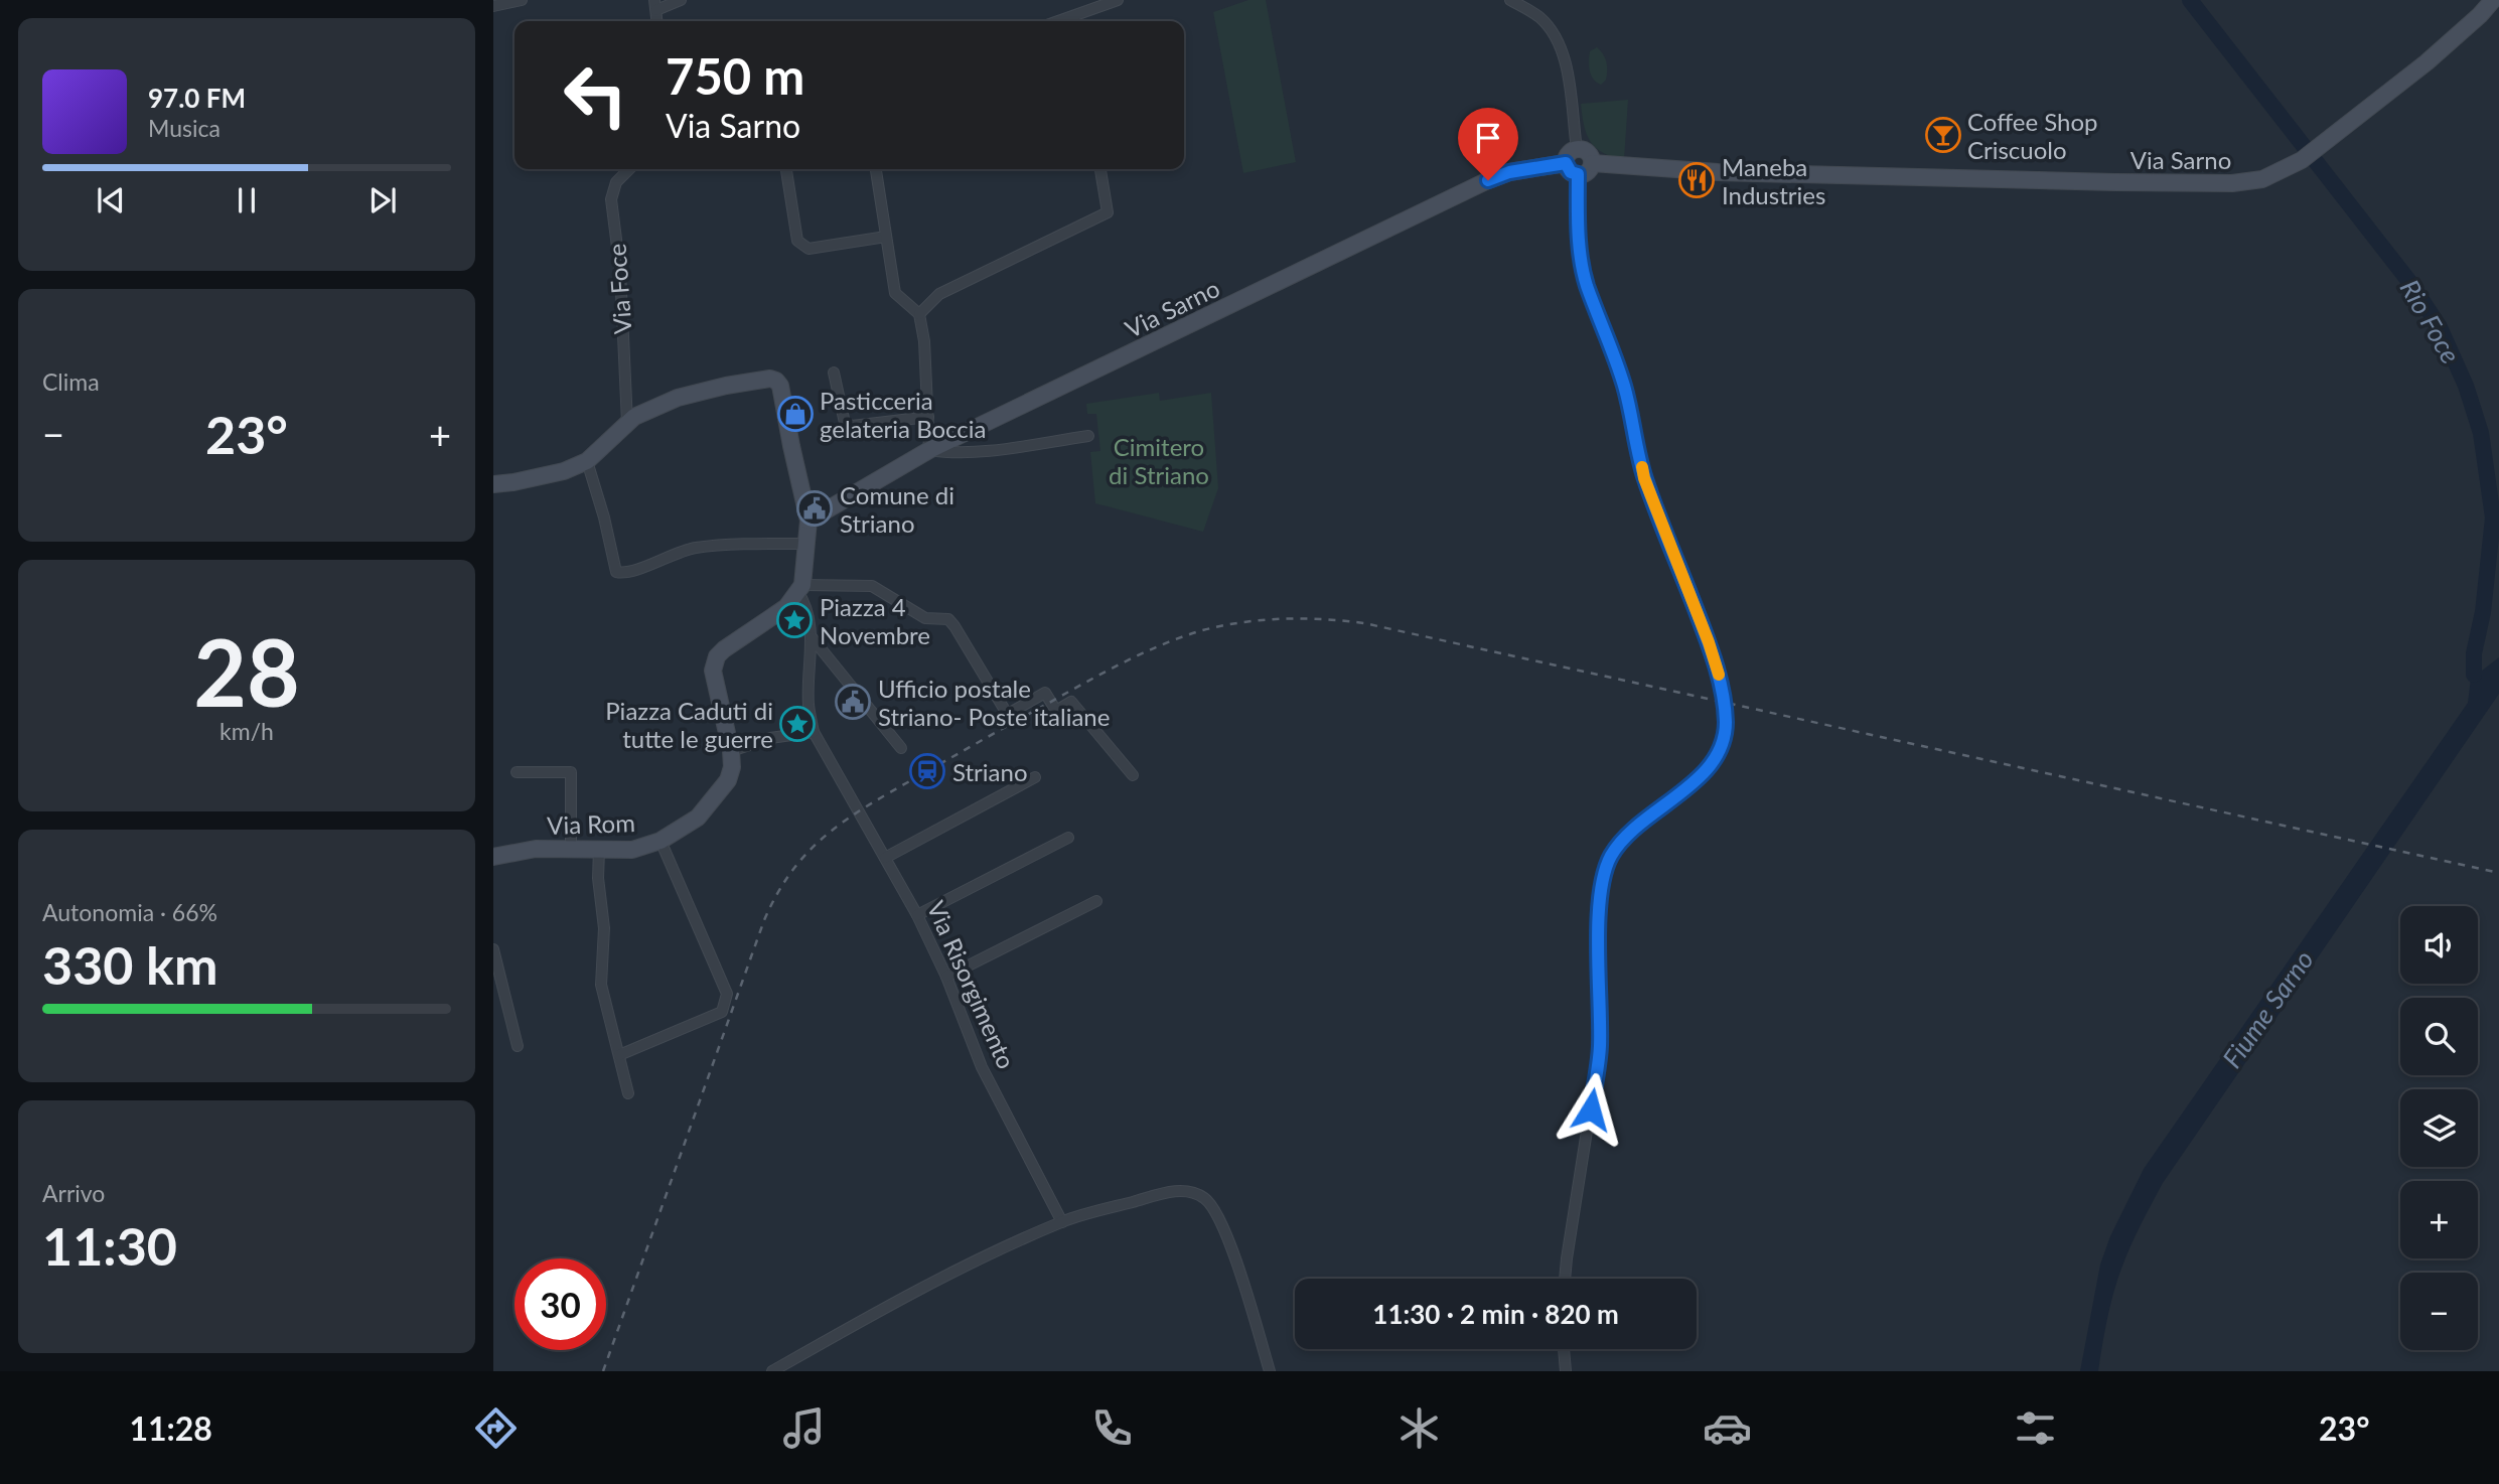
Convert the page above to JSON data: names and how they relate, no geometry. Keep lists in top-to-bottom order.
{
  "streets": {
    "main road": ["Via Sarno", "Via Rom", "Via Risorgimento"],
    "street": ["Via Foce"]
  },
  "crossings": [
    ["Via Sarno", "Via Risorgimento"],
    ["Via Foce", "Via Risorgimento"]
  ],
  "water": ["Rio Foce", "Fiume Sarno"],
  "parks": ["Cimitero di Striano"],
  "places": {
    "bar": ["Coffee Shop Criscuolo"],
    "restaurant": ["Maneba Industries"],
    "shop": ["Pasticceria gelateria Boccia"],
    "public building": ["Comune di Striano", "Ufficio postale Striano- Poste italiane"],
    "place": ["Piazza 4 Novembre", "Piazza Caduti di tutte le guerre"],
    "station": ["Striano"]
  },
  "page": {
    "turn": ["750 m", "Via Sarno"],
    "song": ["97.0 FM", "Musica"],
    "tile": [
      "Clima",
      ["28", "km/h"],
      ["Autonomia · 66%", "330 km"],
      ["Arrivo", "11:30"]
    ],
    "heat": ["−", "23°", "+"],
    "map_buttons": ["+", "−"],
    "limit": "30",
    "trip": "11:30 · 2 min · 820 m",
    "tabs": ["11:28", "23°"]
  }
}
